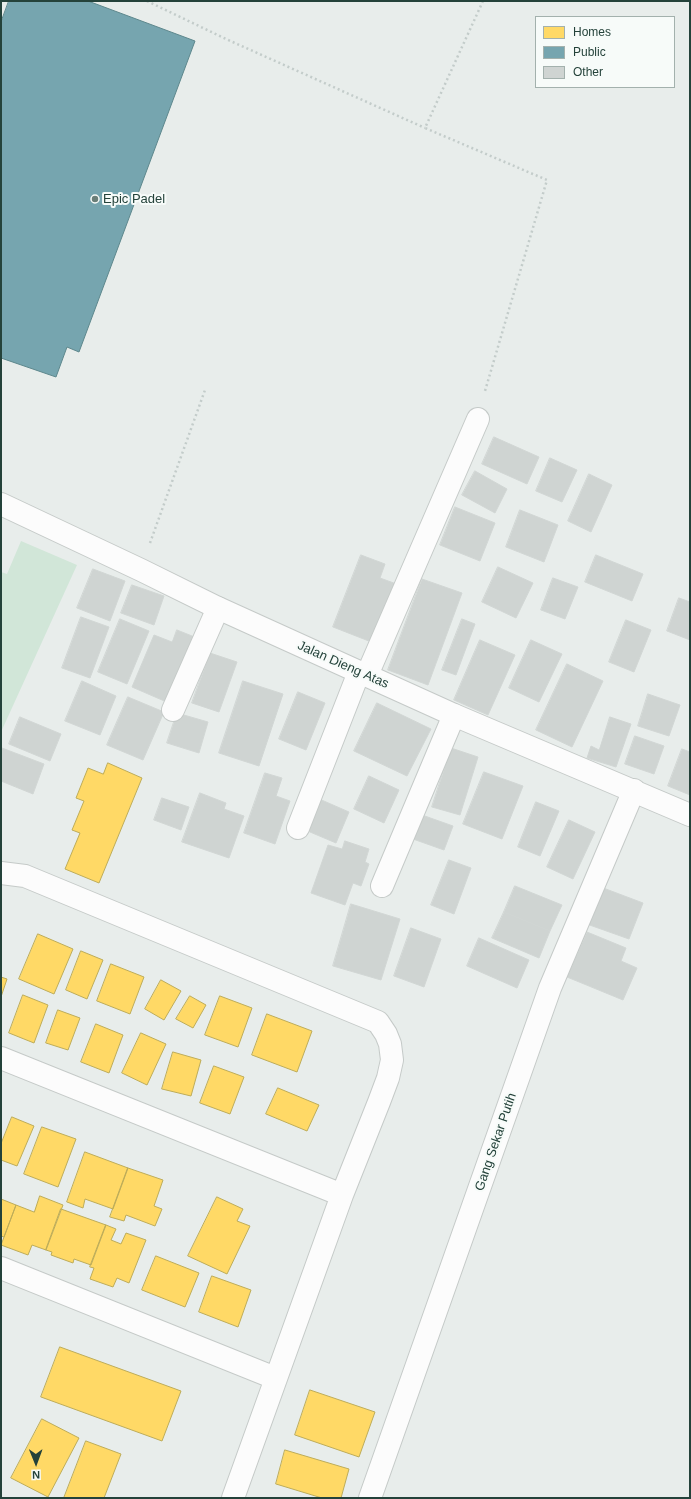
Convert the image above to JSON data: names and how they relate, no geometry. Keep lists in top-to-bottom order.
{
  "streets": {
    "street": ["Jalan Dieng Atas", "Gang Sekar Putih"]
  },
  "crossings": [
    ["Jalan Dieng Atas", "Gang Sekar Putih"]
  ],
  "places": ["Epic Padel"],
  "legend": ["Homes", "Public", "Other"],
  "north": "bottom"
}
